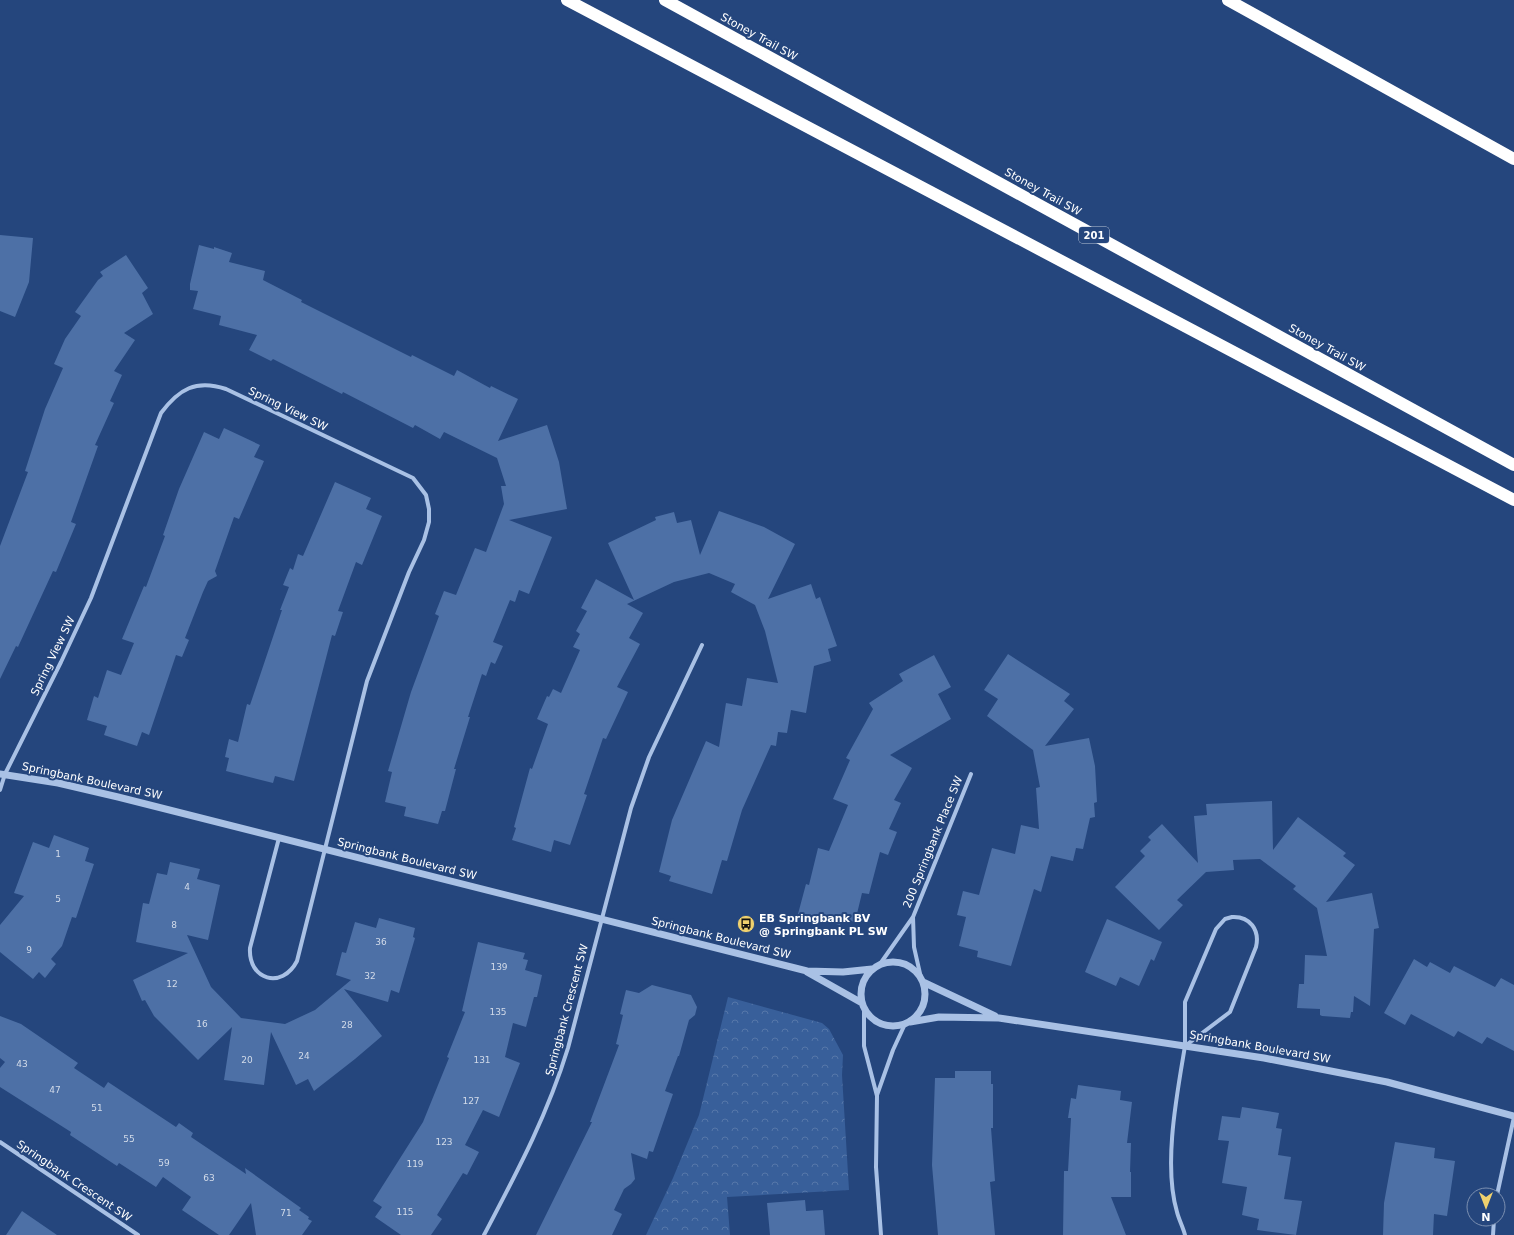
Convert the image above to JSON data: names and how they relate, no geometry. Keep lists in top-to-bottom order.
{
  "streets": {
    "highway": ["Stoney Trail SW", "201"],
    "street": [
      "Spring View SW",
      "Springbank Boulevard SW",
      "200 Springbank Place SW",
      "Springbank Crescent SW"
    ]
  },
  "crossings": [
    ["Spring View SW", "Springbank Boulevard SW"],
    ["Springbank Boulevard SW", "200 Springbank Place SW"],
    ["Springbank Boulevard SW", "Springbank Crescent SW"]
  ],
  "places": {
    "bus stop": ["EB Springbank BV @ Springbank PL SW"]
  },
  "house_numbers": [
    "1",
    "4",
    "5",
    "8",
    "36",
    "9",
    "139",
    "32",
    "12",
    "135",
    "16",
    "28",
    "24",
    "20",
    "131",
    "43",
    "47",
    "127",
    "51",
    "55",
    "123",
    "59",
    "119",
    "63",
    "115",
    "71"
  ],
  "north": "bottom"
}
